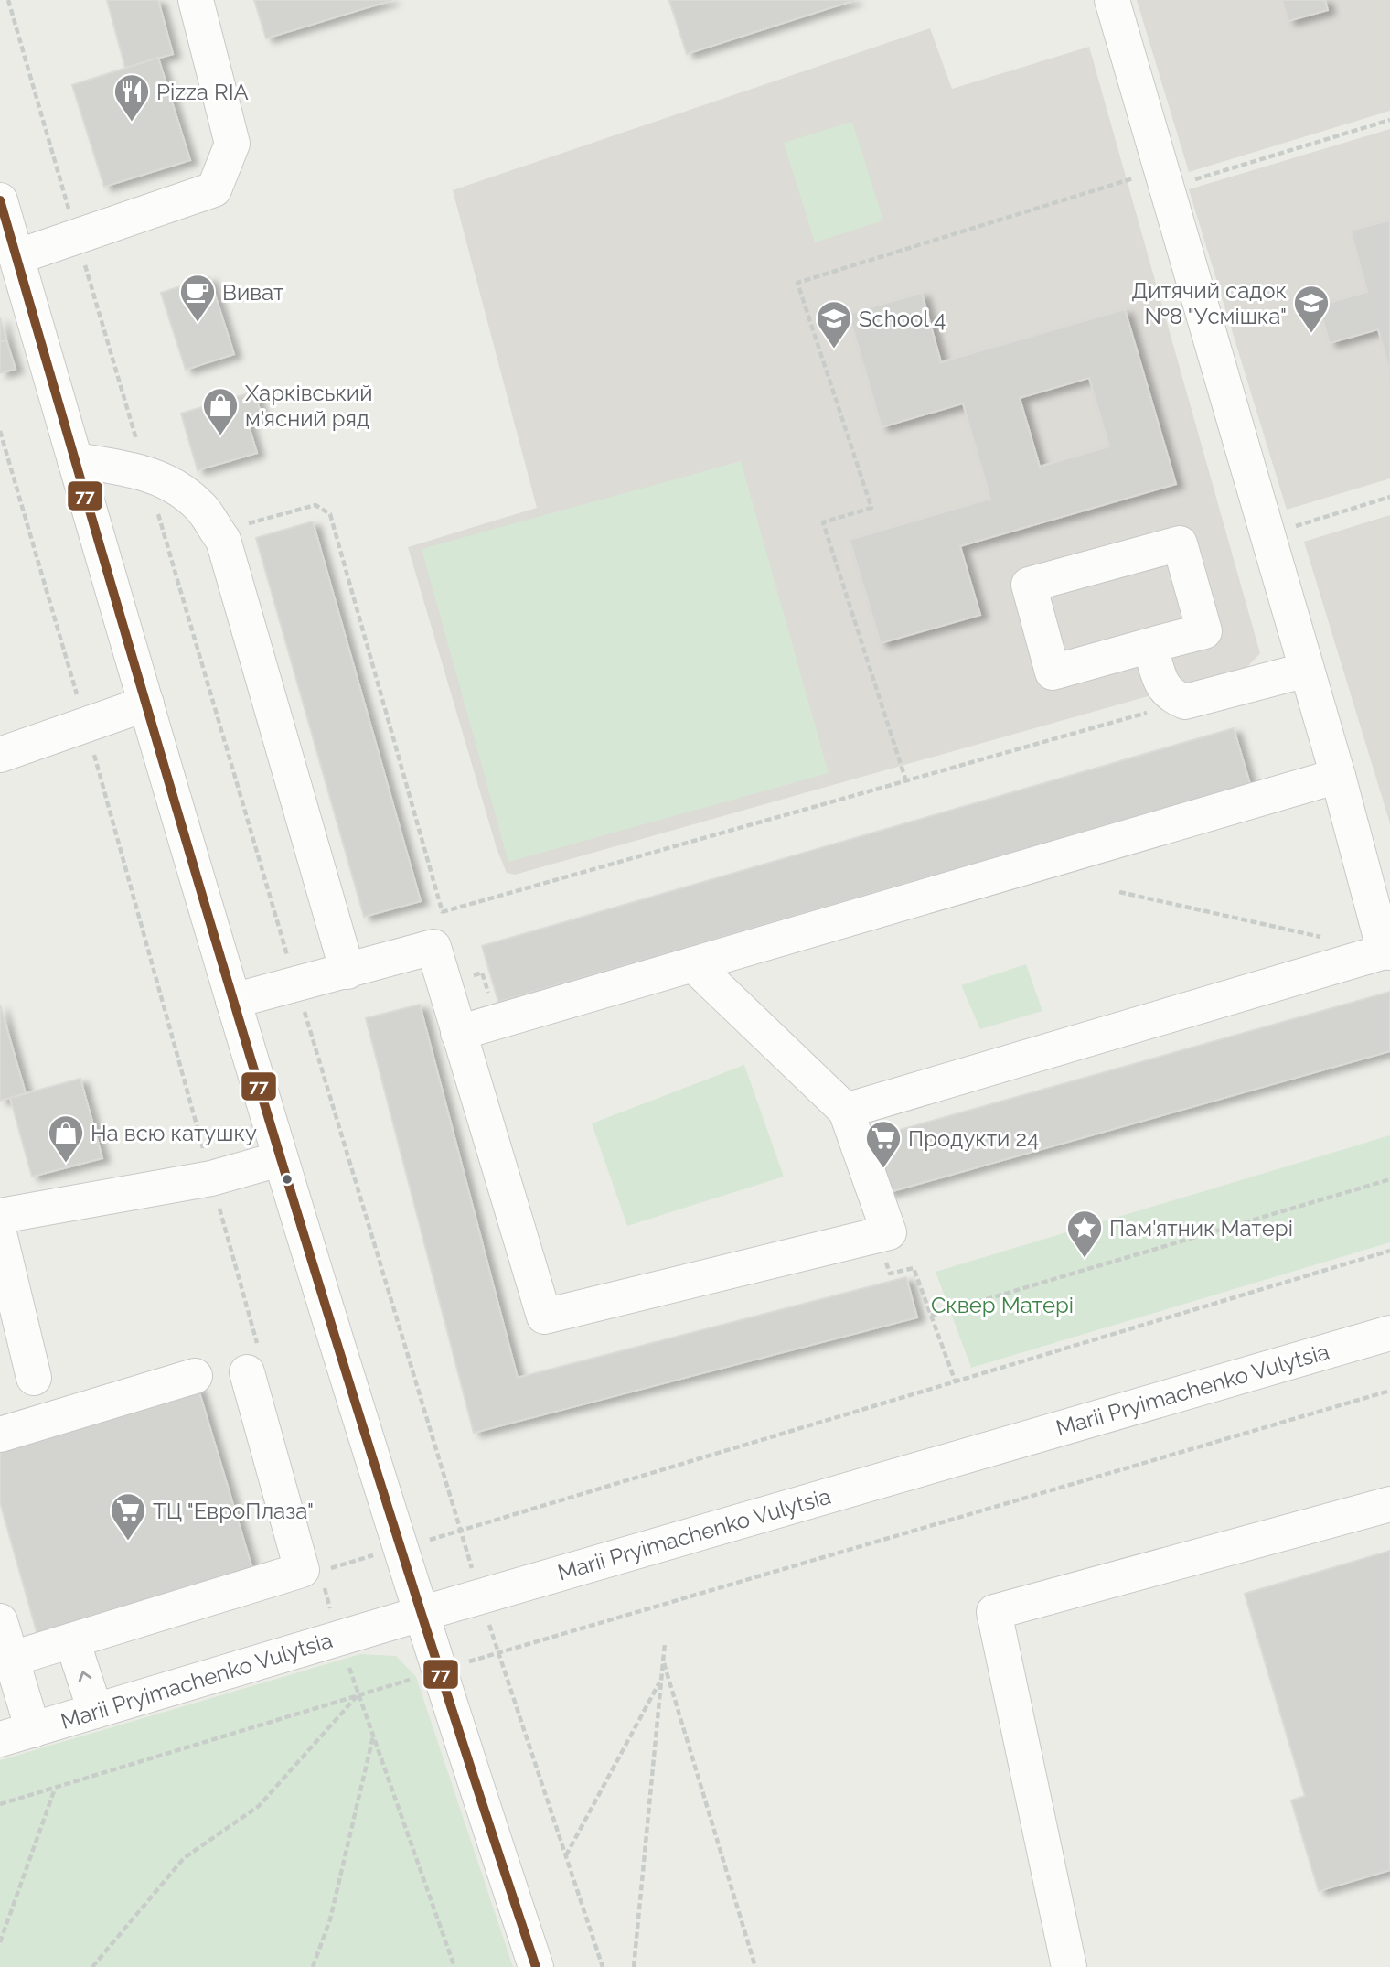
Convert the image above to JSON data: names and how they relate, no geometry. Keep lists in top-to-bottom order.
{
  "streets": {
    "street": ["Marii Pryimachenko Vulytsia"]
  },
  "parks": ["Сквер Матері"],
  "places": {
    "restaurant": ["Pizza RIA"],
    "cafe": ["Виват"],
    "school or university": ["Дитячий садок №8 \"Усмішка\"", "School 4"],
    "shop": ["Харківський м'ясний ряд", "На всю катушку"],
    "supermarket": ["Продукти 24", "ТЦ \"ЕвроПлаза\""],
    "place": ["Пам'ятник Матері"]
  },
  "lines": ["transit line 77"]
}
